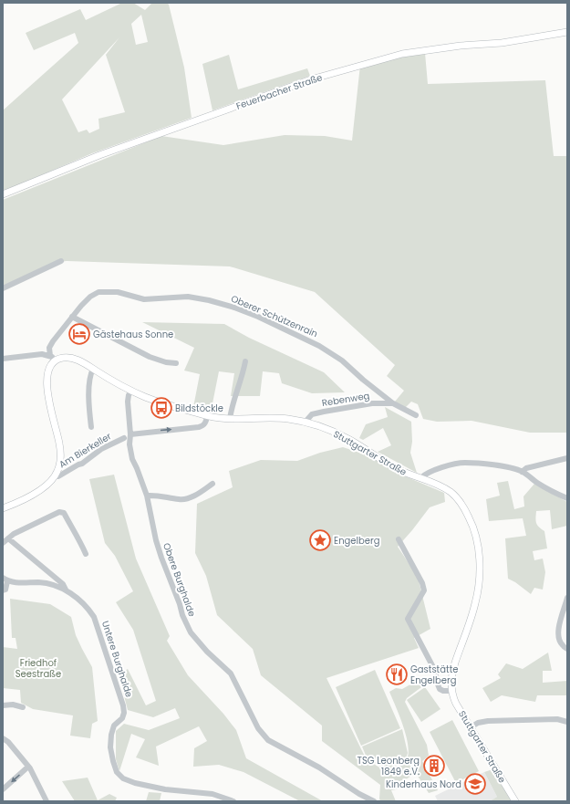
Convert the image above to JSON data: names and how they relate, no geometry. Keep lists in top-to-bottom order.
{
  "streets": {
    "main road": ["Feuerbacher Straße", "Stuttgarter Straße"],
    "street": [
      "Oberer Schützenrain",
      "Rebenweg",
      "Am Bierkeller",
      "Obere Burghalde",
      "Untere Burghalde"
    ]
  },
  "crossings": [
    ["Oberer Schützenrain", "Rebenweg"],
    ["Rebenweg", "Stuttgarter Straße"],
    ["Stuttgarter Straße", "Obere Burghalde"]
  ],
  "parks": ["Friedhof Seestraße"],
  "places": {
    "hotel": ["Gästehaus Sonne"],
    "bus stop": ["Bildstöckle"],
    "place": ["Engelberg"],
    "restaurant": ["Gaststätte Engelberg"],
    "building": ["TSG Leonberg 1849 e.V."],
    "school or university": ["Kinderhaus Nord"]
  }
}
